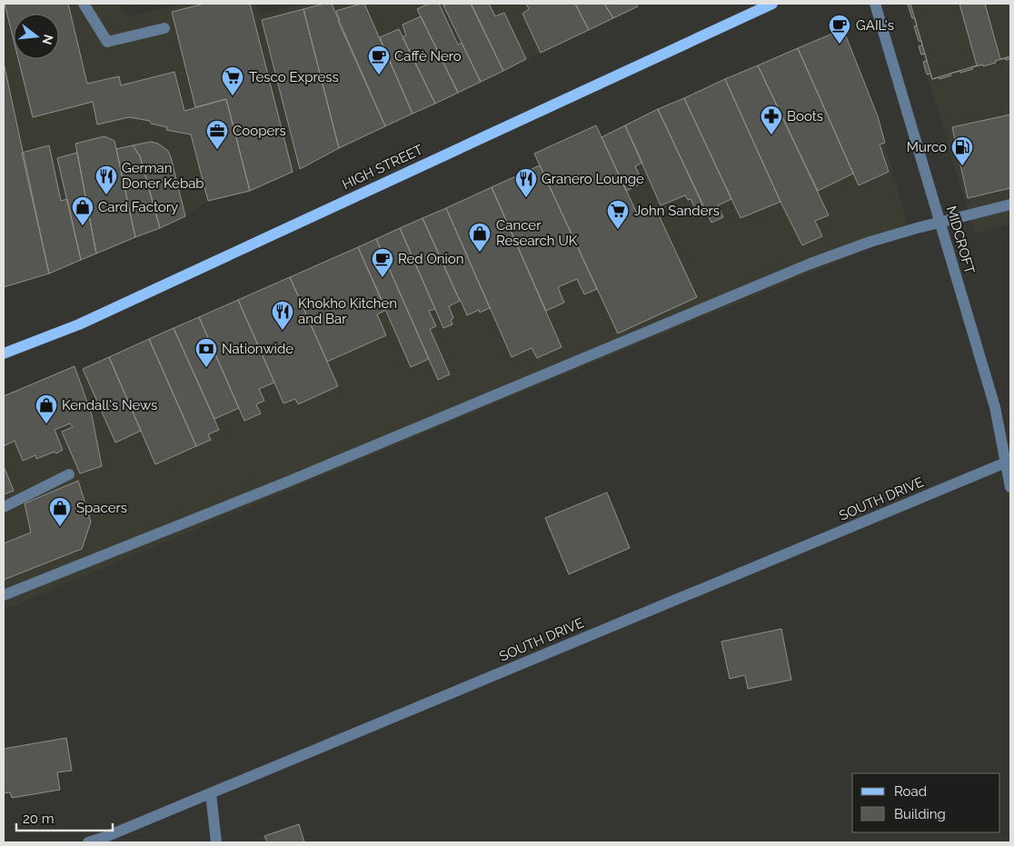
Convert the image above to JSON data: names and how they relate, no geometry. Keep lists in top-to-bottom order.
{
  "streets": {
    "main road": ["HIGH STREET"],
    "street": ["MIDCROFT", "SOUTH DRIVE"]
  },
  "crossings": [
    ["MIDCROFT", "SOUTH DRIVE"]
  ],
  "places": {
    "cafe": ["GAIL's", "Caffè Nero", "Red Onion"],
    "supermarket": ["Tesco Express", "John Sanders"],
    "pharmacy": ["Boots"],
    "office": ["Coopers"],
    "fuel station": ["Murco"],
    "restaurant": ["German Doner Kebab", "Granero Lounge", "Khokho Kitchen and Bar"],
    "shop": [
      "Card Factory",
      "Cancer Research UK",
      "Kendall's News",
      "Spacers"
    ],
    "bank": ["Nationwide"]
  },
  "legend": ["Road", "Building"],
  "scale_bar": "20 m",
  "north": "right"
}
